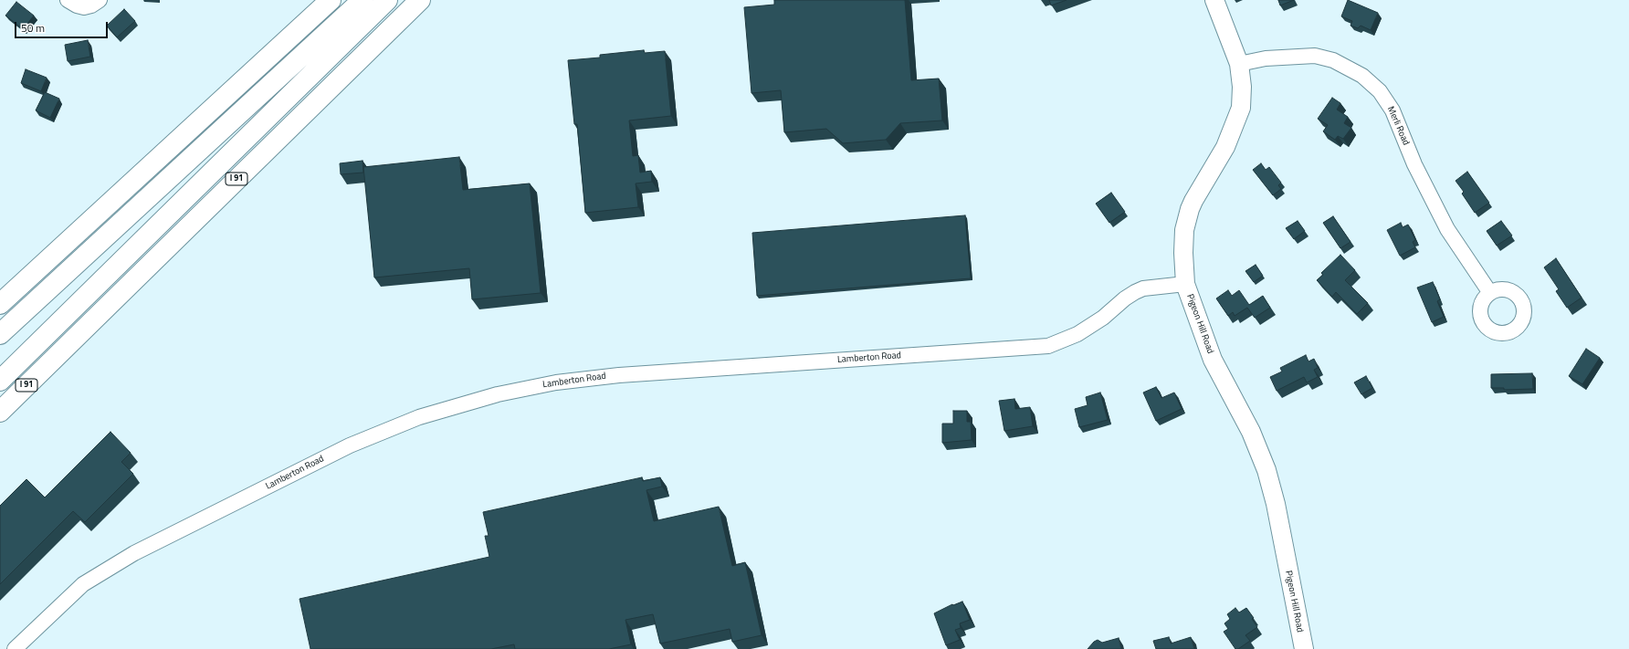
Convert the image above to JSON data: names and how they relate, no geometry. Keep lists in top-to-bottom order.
{
  "streets": {
    "highway": ["I 91"],
    "street": ["Merli Road", "Pigeon Hill Road", "Lamberton Road"]
  },
  "crossings": [
    ["Merli Road", "Pigeon Hill Road"],
    ["Pigeon Hill Road", "Lamberton Road"]
  ],
  "scale_bar": "50 m"
}
